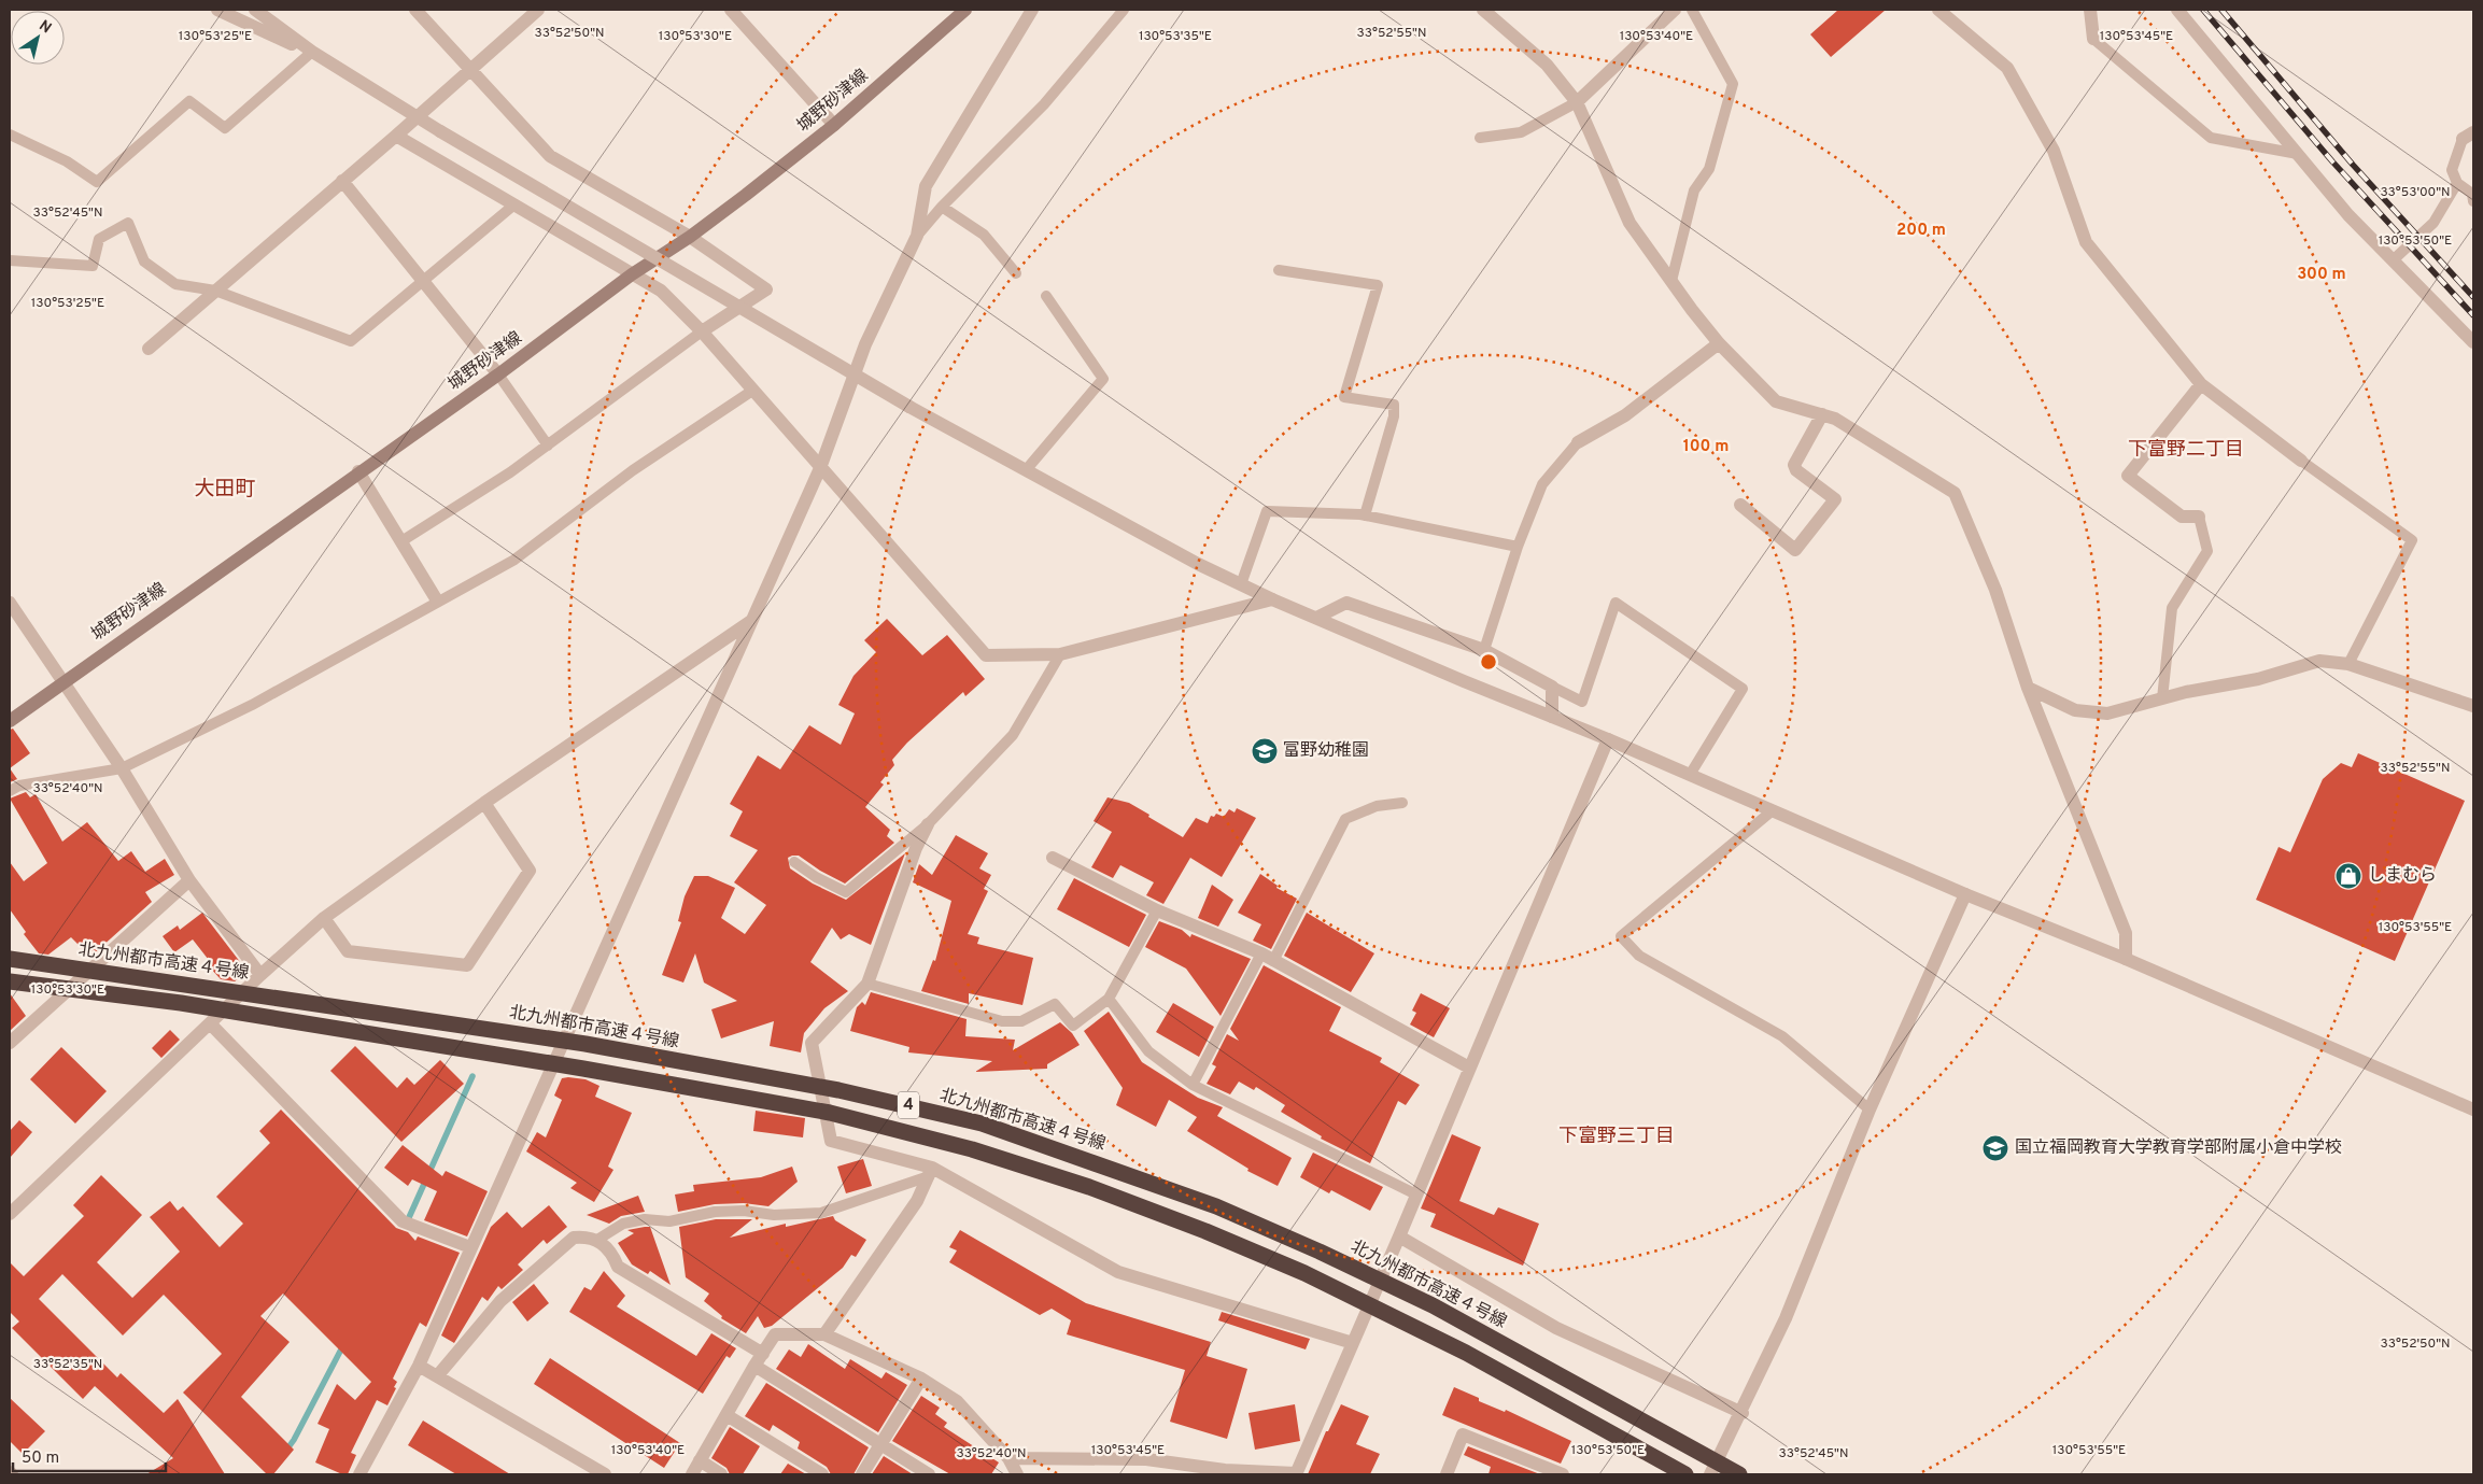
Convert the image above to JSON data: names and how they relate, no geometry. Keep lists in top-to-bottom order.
{
  "streets": {
    "highway": ["北九州都市高速４号線", "4"],
    "main road": ["城野砂津線"]
  },
  "districts": ["下富野二丁目", "大田町", "下富野三丁目"],
  "places": {
    "school or university": ["富野幼稚園", "国立福岡教育大学教育学部附属小倉中学校"],
    "shop": ["しまむら"]
  },
  "scale_bar": "50 m",
  "north": "top right",
  "coordinates": [
    "33°52'50\"N",
    "33°52'55\"N",
    "130°53'25\"E",
    "130°53'30\"E",
    "130°53'35\"E",
    "130°53'40\"E",
    "130°53'45\"E",
    "33°53'00\"N",
    "33°52'45\"N",
    "130°53'50\"E",
    "33°52'40\"N",
    "130°53'55\"E",
    "33°52'35\"N"
  ],
  "rings": ["200 m", "300 m", "100 m"]
}
